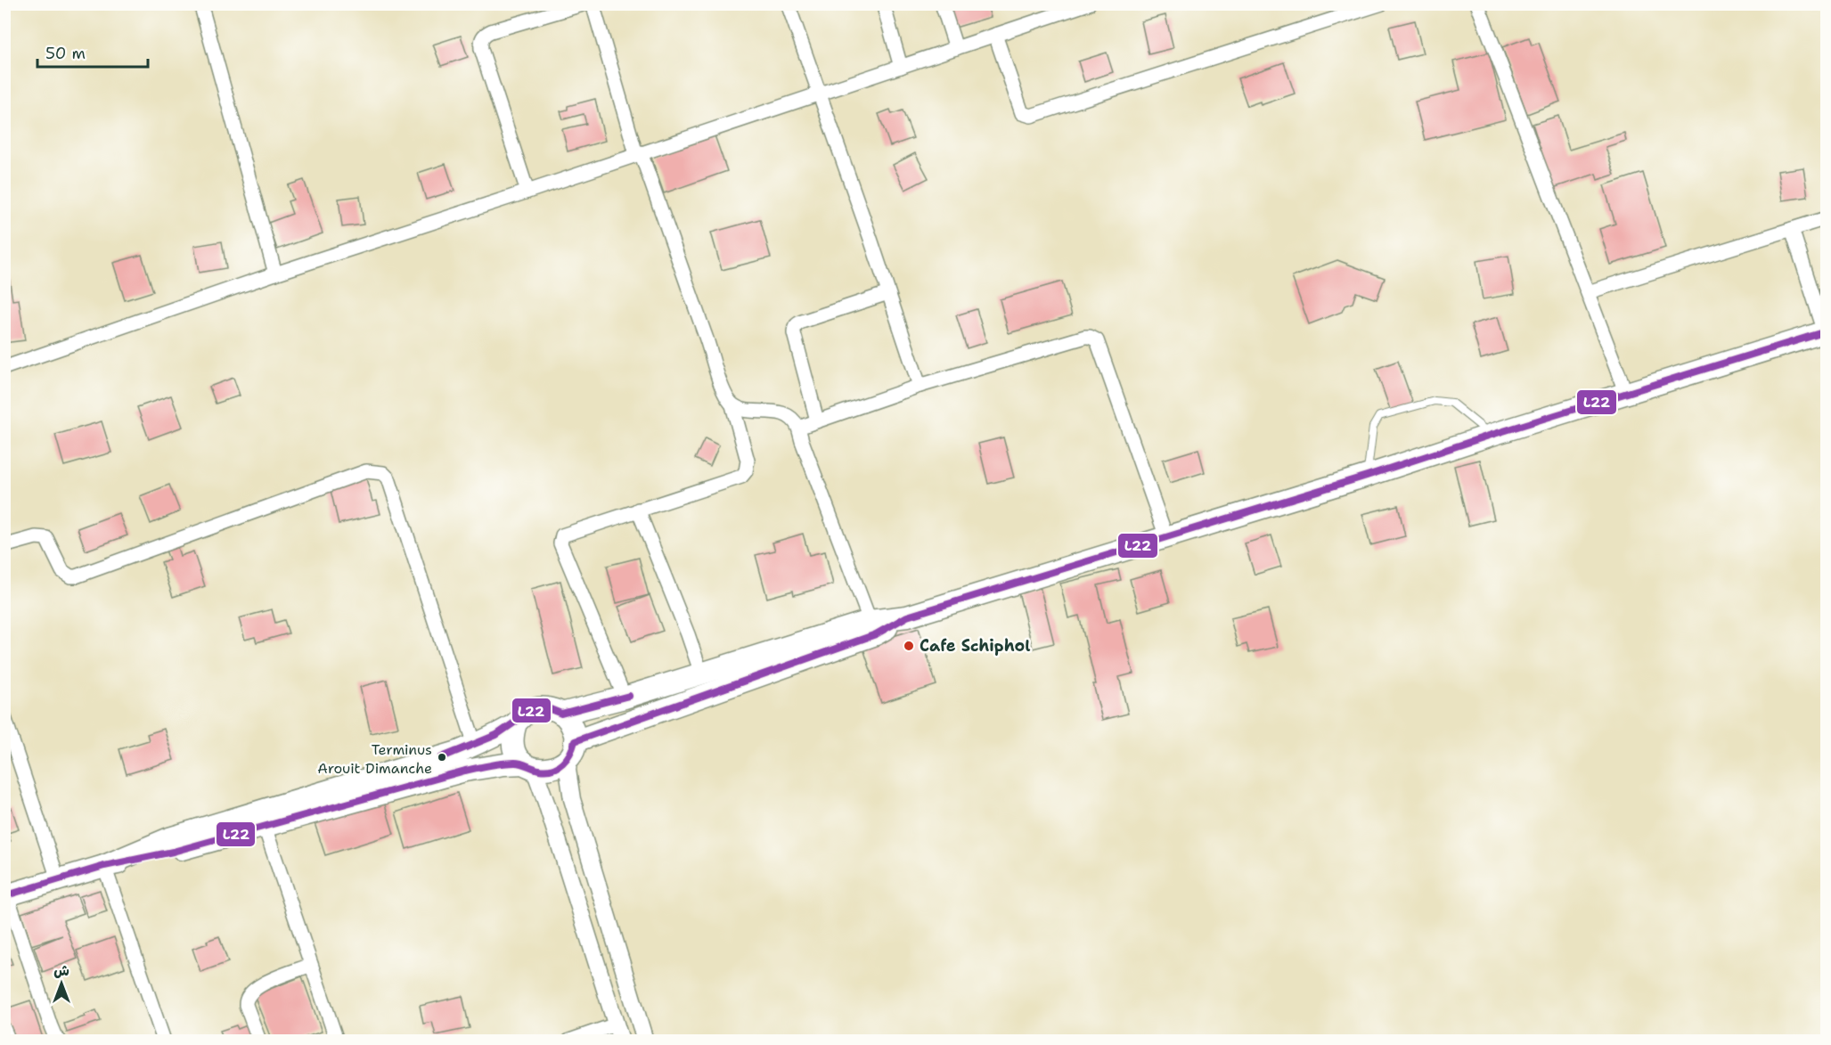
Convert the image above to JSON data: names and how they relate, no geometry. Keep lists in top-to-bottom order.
{
  "places": ["Cafe Schiphol", "Terminus Arouit Dimanche"],
  "lines": ["transit line L22"],
  "scale_bar": "50 m",
  "north": "top"
}
